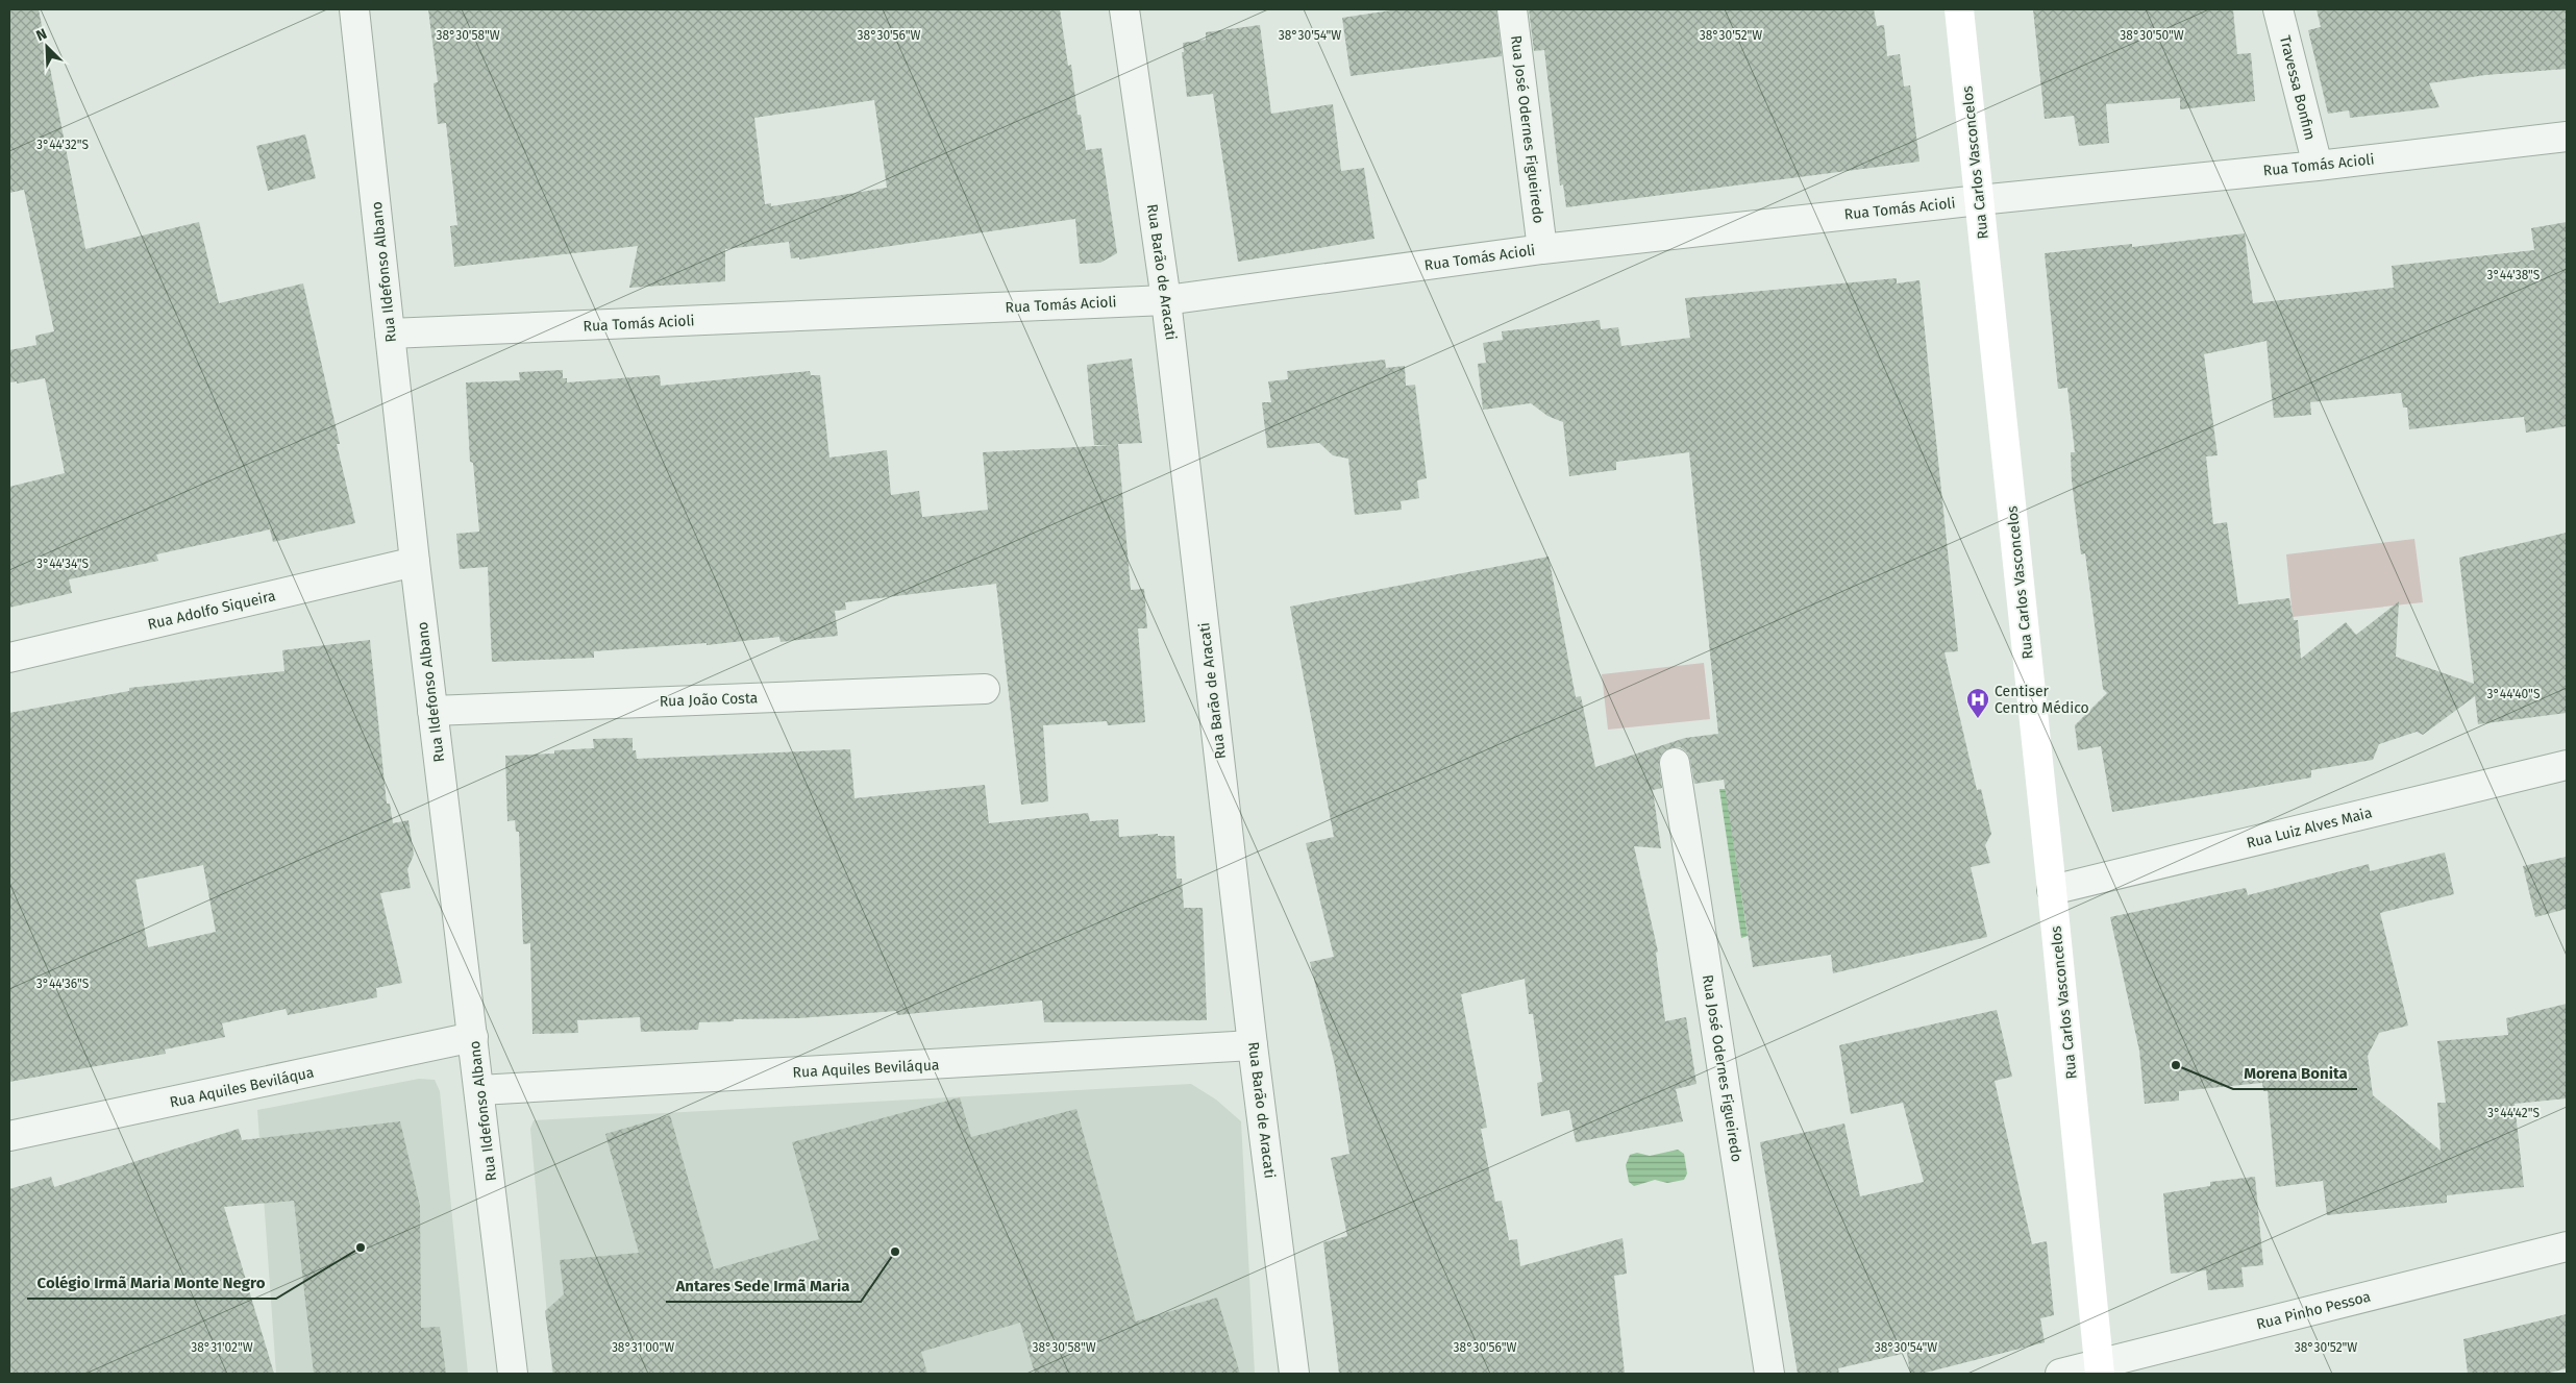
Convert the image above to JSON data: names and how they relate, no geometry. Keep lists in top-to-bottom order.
{
  "streets": {
    "main road": ["Rua Carlos Vasconcelos"],
    "street": [
      "Travessa Bonfim",
      "Rua José Odernes Figueiredo",
      "Rua Tomás Acioli",
      "Rua Ildefonso Albano",
      "Rua Barão de Aracati",
      "Rua Adolfo Siqueira",
      "Rua João Costa",
      "Rua Luiz Alves Maia",
      "Rua Aquiles Beviláqua",
      "Rua Pinho Pessoa"
    ]
  },
  "crossings": [
    ["Travessa Bonfim", "Rua Tomás Acioli"],
    ["Rua José Odernes Figueiredo", "Rua Tomás Acioli"],
    ["Rua Carlos Vasconcelos", "Rua Tomás Acioli"],
    ["Rua Carlos Vasconcelos", "Rua Luiz Alves Maia"],
    ["Rua Carlos Vasconcelos", "Rua Pinho Pessoa"],
    ["Rua Tomás Acioli", "Rua Ildefonso Albano"],
    ["Rua Tomás Acioli", "Rua Barão de Aracati"],
    ["Rua Ildefonso Albano", "Rua Adolfo Siqueira"],
    ["Rua Ildefonso Albano", "Rua João Costa"],
    ["Rua Ildefonso Albano", "Rua Aquiles Beviláqua"],
    ["Rua Barão de Aracati", "Rua Aquiles Beviláqua"]
  ],
  "places": {
    "hospital": ["Centiser Centro Médico"],
    "other": ["Morena Bonita", "Colégio Irmã Maria Monte Negro", "Antares Sede Irmã Maria"]
  },
  "north": "top left",
  "coordinates": [
    "38°30'58\"W",
    "38°30'56\"W",
    "38°30'54\"W",
    "38°30'52\"W",
    "38°30'50\"W",
    "3°44'32\"S",
    "3°44'38\"S",
    "3°44'34\"S",
    "3°44'40\"S",
    "3°44'36\"S",
    "3°44'42\"S",
    "38°31'02\"W",
    "38°31'00\"W"
  ]
}
